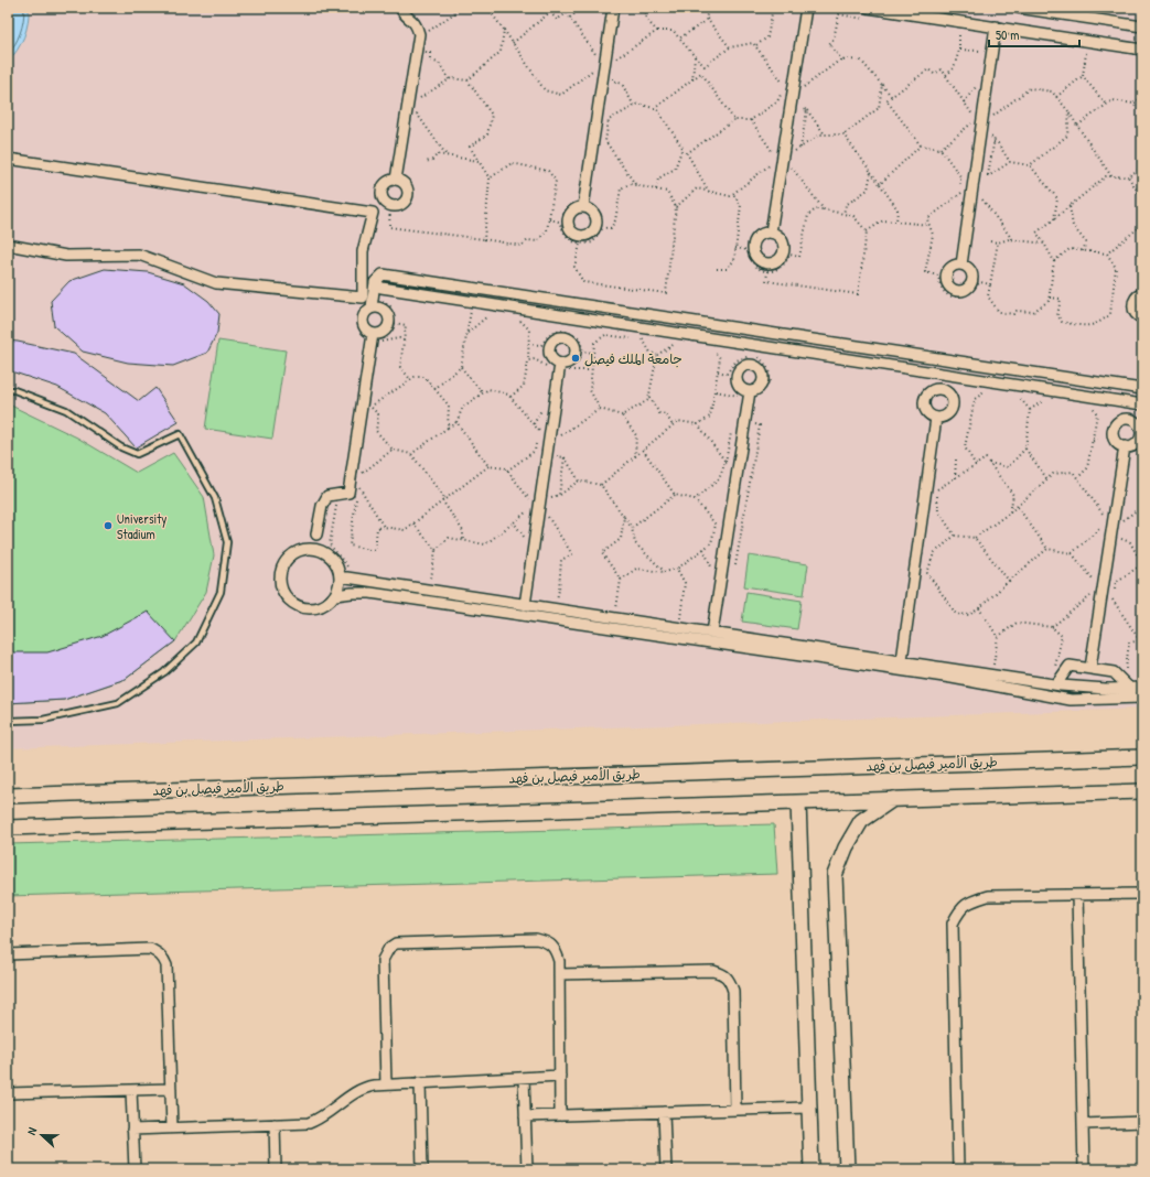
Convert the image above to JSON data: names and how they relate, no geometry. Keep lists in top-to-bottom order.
{
  "streets": {
    "main road": ["طريق الأمير فيصل بن فهد"]
  },
  "places": ["جامعة الملك فيصل", "University Stadium"],
  "scale_bar": "50 m",
  "north": "left"
}
